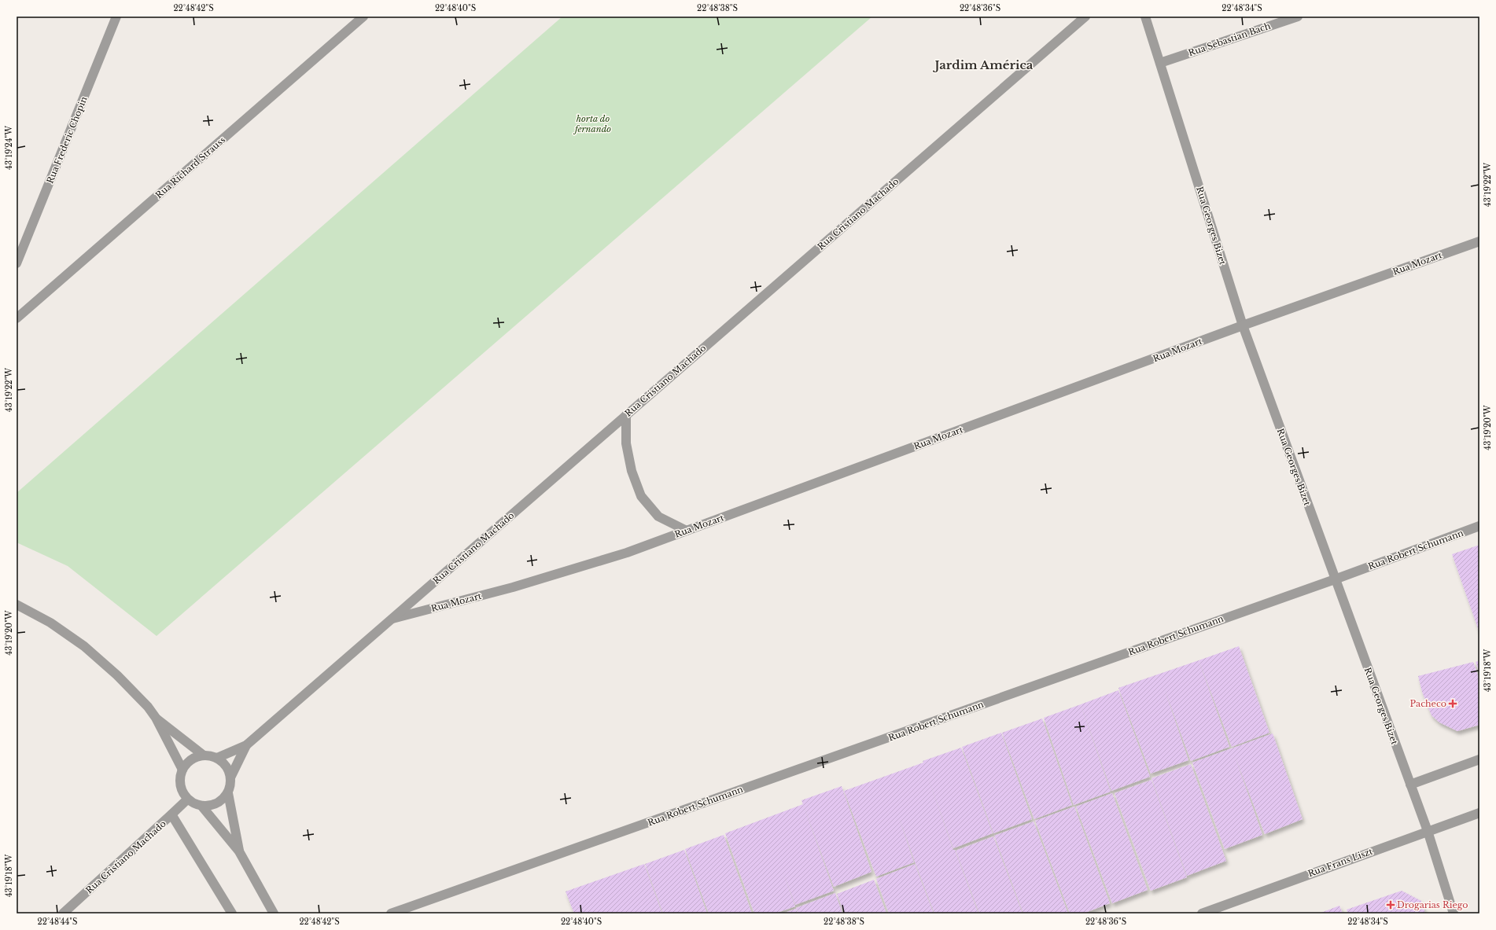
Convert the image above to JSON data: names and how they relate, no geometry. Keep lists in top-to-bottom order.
{
  "streets": {
    "street": [
      "Rua Sebastian Bach",
      "Rua Frederic Chopin",
      "Rua Richard Strauss",
      "Rua Cristiano Machado",
      "Rua Georges Bizet",
      "Rua Mozart",
      "Rua Robert Schumann",
      "Rua Frans Liszt"
    ]
  },
  "crossings": [
    ["Rua Sebastian Bach", "Rua Georges Bizet"],
    ["Rua Cristiano Machado", "Rua Mozart"],
    ["Rua Georges Bizet", "Rua Mozart"],
    ["Rua Georges Bizet", "Rua Robert Schumann"],
    ["Rua Georges Bizet", "Rua Frans Liszt"]
  ],
  "districts": ["Jardim América"],
  "parks": ["horta do fernando"],
  "places": {
    "health": ["Pacheco", "Drogarias Riego"]
  },
  "coordinates": [
    "22°48'42\"S",
    "22°48'40\"S",
    "22°48'38\"S",
    "22°48'36\"S",
    "22°48'34\"S",
    "43°19'24\"W",
    "43°19'22\"W",
    "43°19'20\"W",
    "43°19'18\"W",
    "22°48'44\"S"
  ]
}
